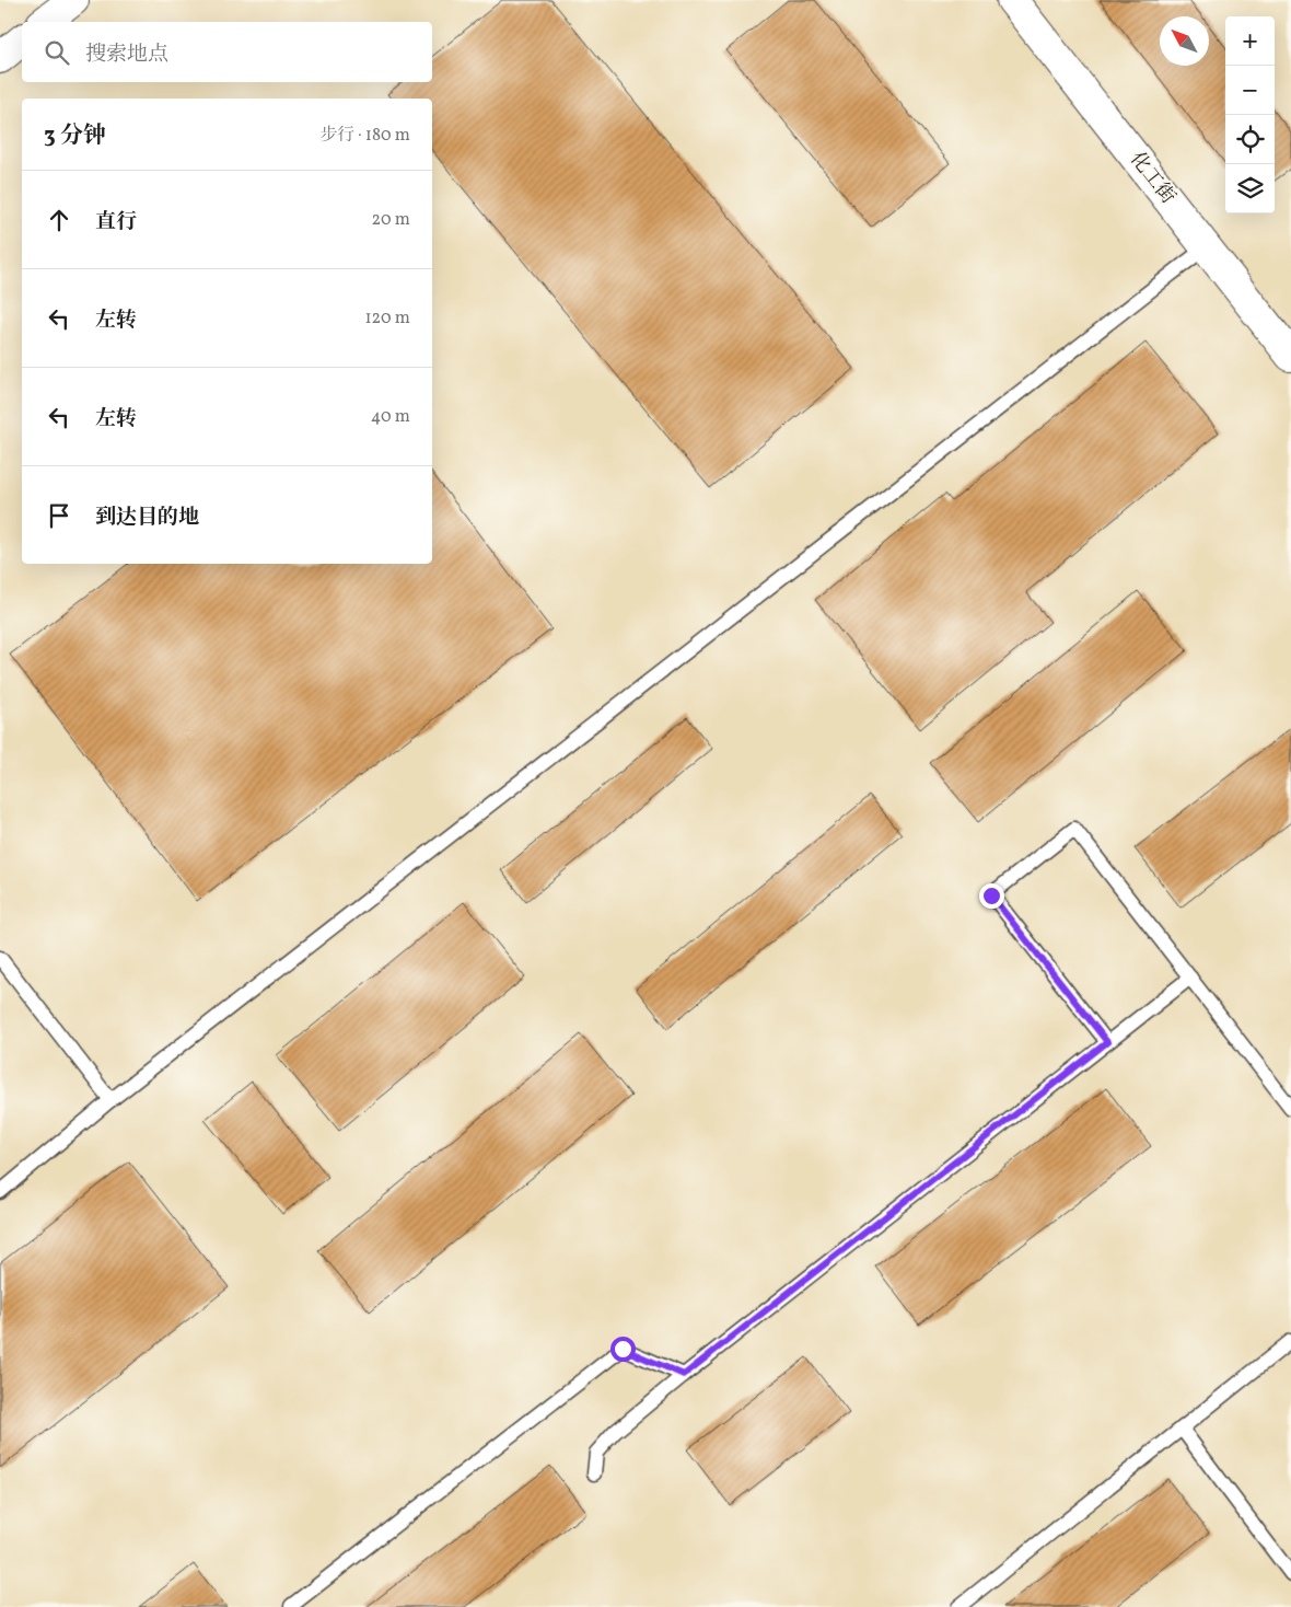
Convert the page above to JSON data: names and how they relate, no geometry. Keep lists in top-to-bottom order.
{
  "streets": {
    "street": ["化工街"]
  },
  "north": "top left",
  "page": {
    "map_buttons": ["+", "−"],
    "search": "搜索地点",
    "heading": ["3 分钟", "步行 · 180 m"],
    "list": [
      ["直行", "20 m"],
      ["左转", "120 m"],
      ["左转", "40 m"],
      "到达目的地"
    ]
  }
}
